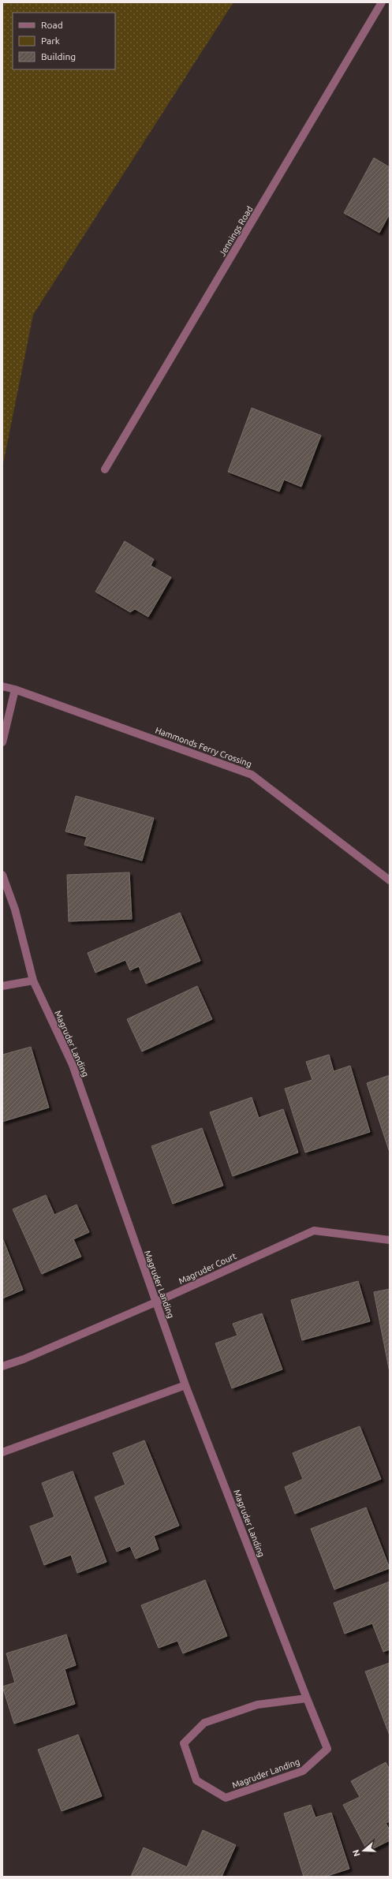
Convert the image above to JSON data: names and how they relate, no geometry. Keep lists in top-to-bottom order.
{
  "streets": {
    "street": [
      "Jennings Road",
      "Hammonds Ferry Crossing",
      "Magruder Landing",
      "Magruder Court"
    ]
  },
  "crossings": [
    ["Magruder Landing", "Magruder Court"]
  ],
  "legend": ["Road", "Park", "Building"],
  "north": "left"
}
